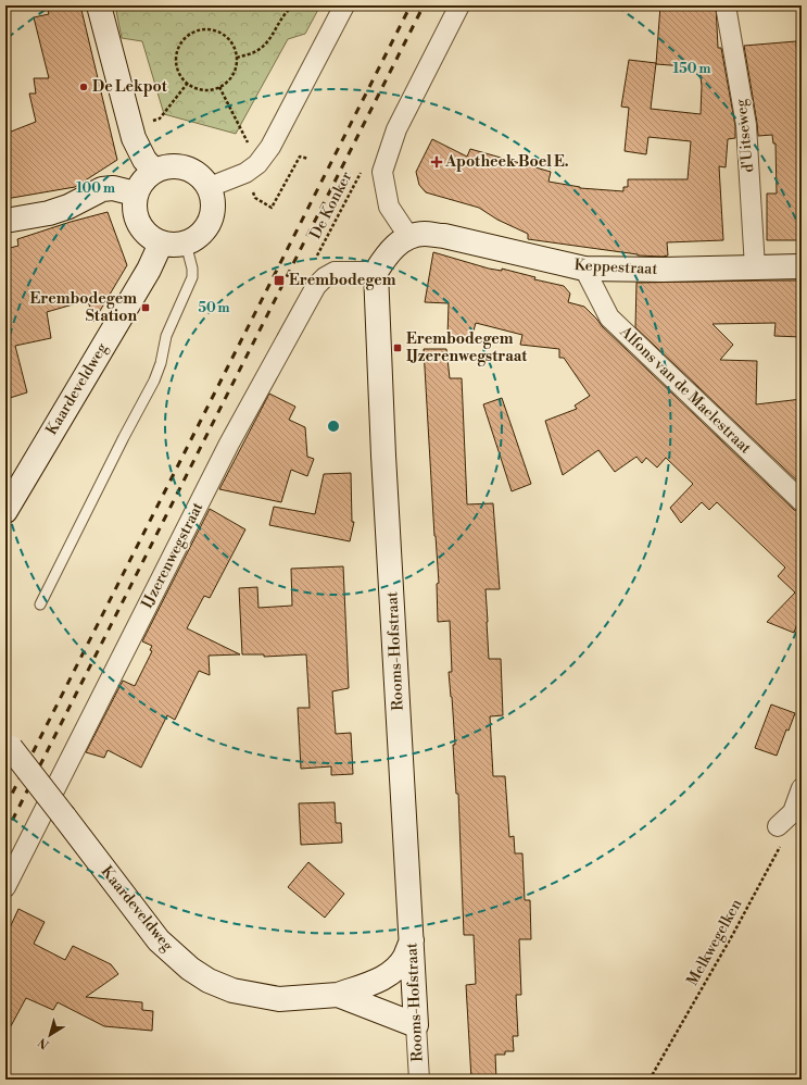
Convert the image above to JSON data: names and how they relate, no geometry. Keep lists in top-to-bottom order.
{
  "streets": {
    "street": [
      "d'Uitseweg",
      "Keppestraat",
      "Kaardeveldweg",
      "Alfons van de Maelestraat",
      "IJzerenwegstraat",
      "Rooms-Hofstraat"
    ],
    "path": ["De Konker", "Melkwegelken"]
  },
  "crossings": [
    ["d'Uitseweg", "Keppestraat"],
    ["Keppestraat", "Alfons van de Maelestraat"],
    ["Kaardeveldweg", "Rooms-Hofstraat"],
    ["IJzerenwegstraat", "Rooms-Hofstraat"]
  ],
  "places": {
    "other": ["De Lekpot"],
    "health": ["Apotheek Boel E."],
    "transit": ["Erembodegem", "Erembodegem Station", "Erembodegem IJzerenwegstraat"]
  },
  "north": "bottom left",
  "rings": ["150 m", "100 m", "50 m"]
}
